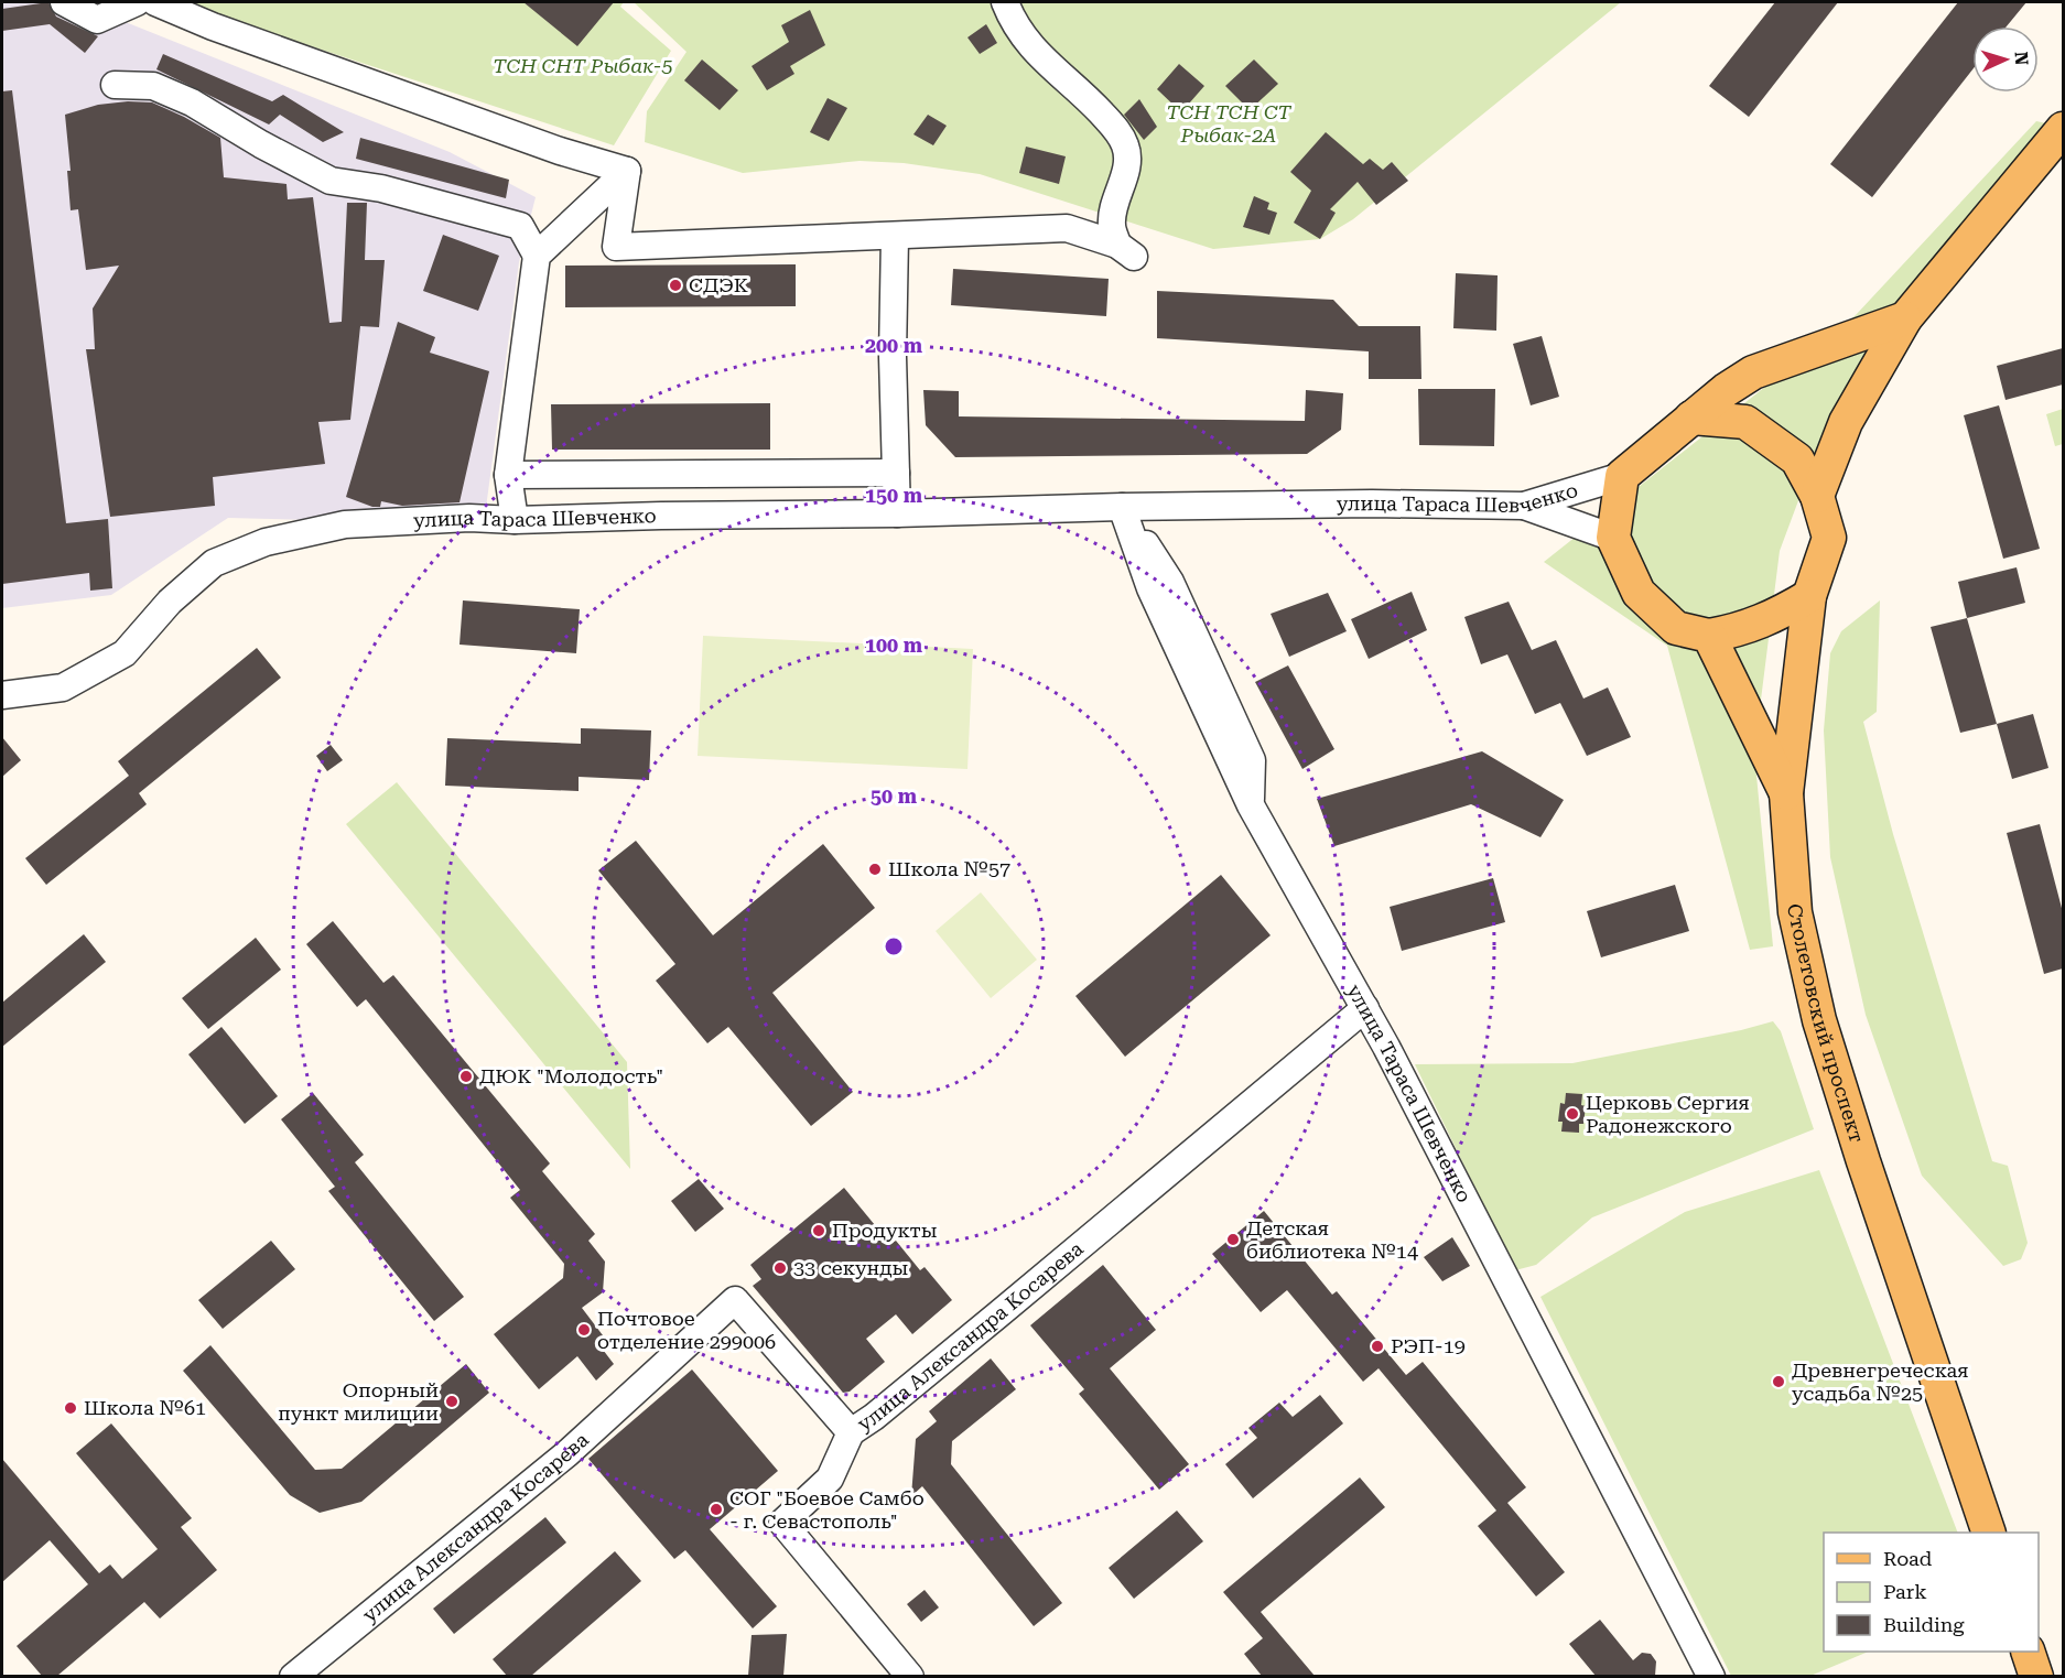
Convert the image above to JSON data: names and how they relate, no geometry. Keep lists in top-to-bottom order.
{
  "streets": {
    "main road": ["улица Тараса Шевченко", "Столетовский проспект"],
    "street": ["улица Александра Косарева"]
  },
  "crossings": [
    ["улица Тараса Шевченко", "Столетовский проспект"],
    ["улица Тараса Шевченко", "улица Александра Косарева"]
  ],
  "parks": ["ТСН СНТ Рыбак-5", "ТСН ТСН СТ Рыбак-2А"],
  "places": [
    "СДЭК",
    "Школа №57",
    "ДЮК \"Молодость\"",
    "Церковь Сергия Радонежского",
    "Продукты",
    "Детская библиотека №14",
    "33 секунды",
    "Почтовое отделение 299006",
    "РЭП-19",
    "Древнегреческая усадьба №25",
    "Опорный пункт милиции",
    "Школа №61",
    "СОГ \"Боевое Самбо - г. Севастополь\""
  ],
  "legend": ["Road", "Park", "Building"],
  "north": "right",
  "rings": [
    "200 m",
    "150 m",
    "100 m",
    "50 m"
  ]
}
